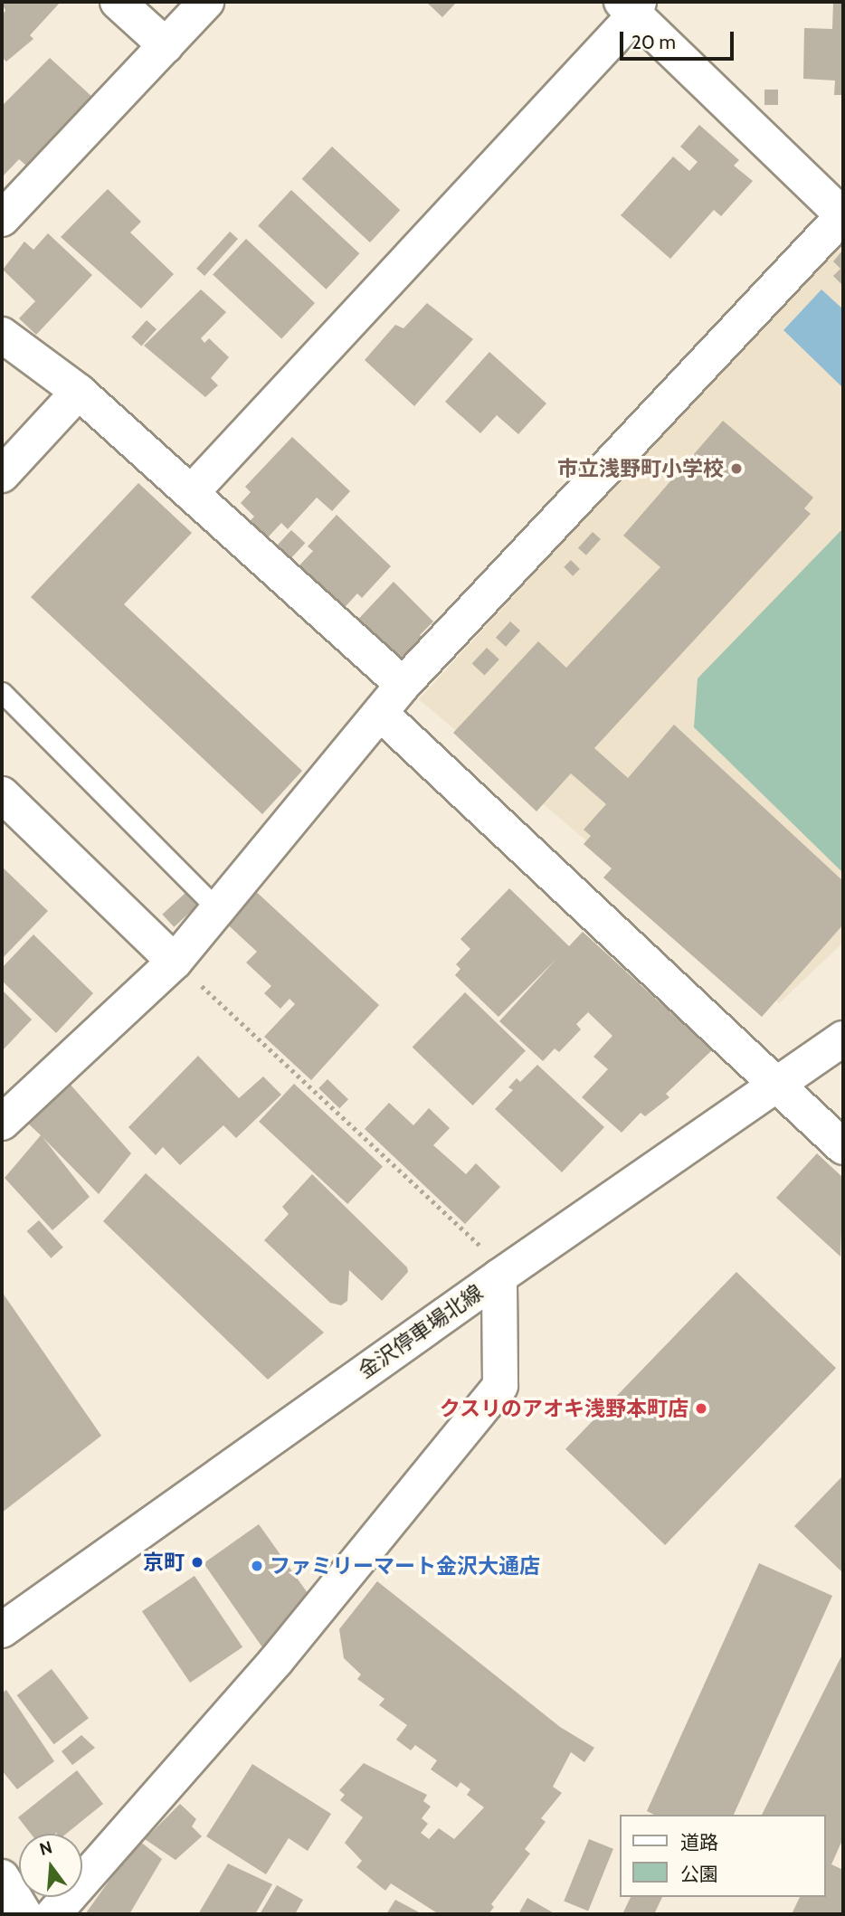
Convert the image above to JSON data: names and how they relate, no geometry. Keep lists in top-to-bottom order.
{
  "streets": {
    "street": ["金沢停車場北線"]
  },
  "places": [
    "市立浅野町小学校",
    "クスリのアオキ浅野本町店",
    "京町",
    "ファミリーマート金沢大通店"
  ],
  "legend": ["道路", "公園"],
  "scale_bar": "20 m",
  "north": "top"
}
